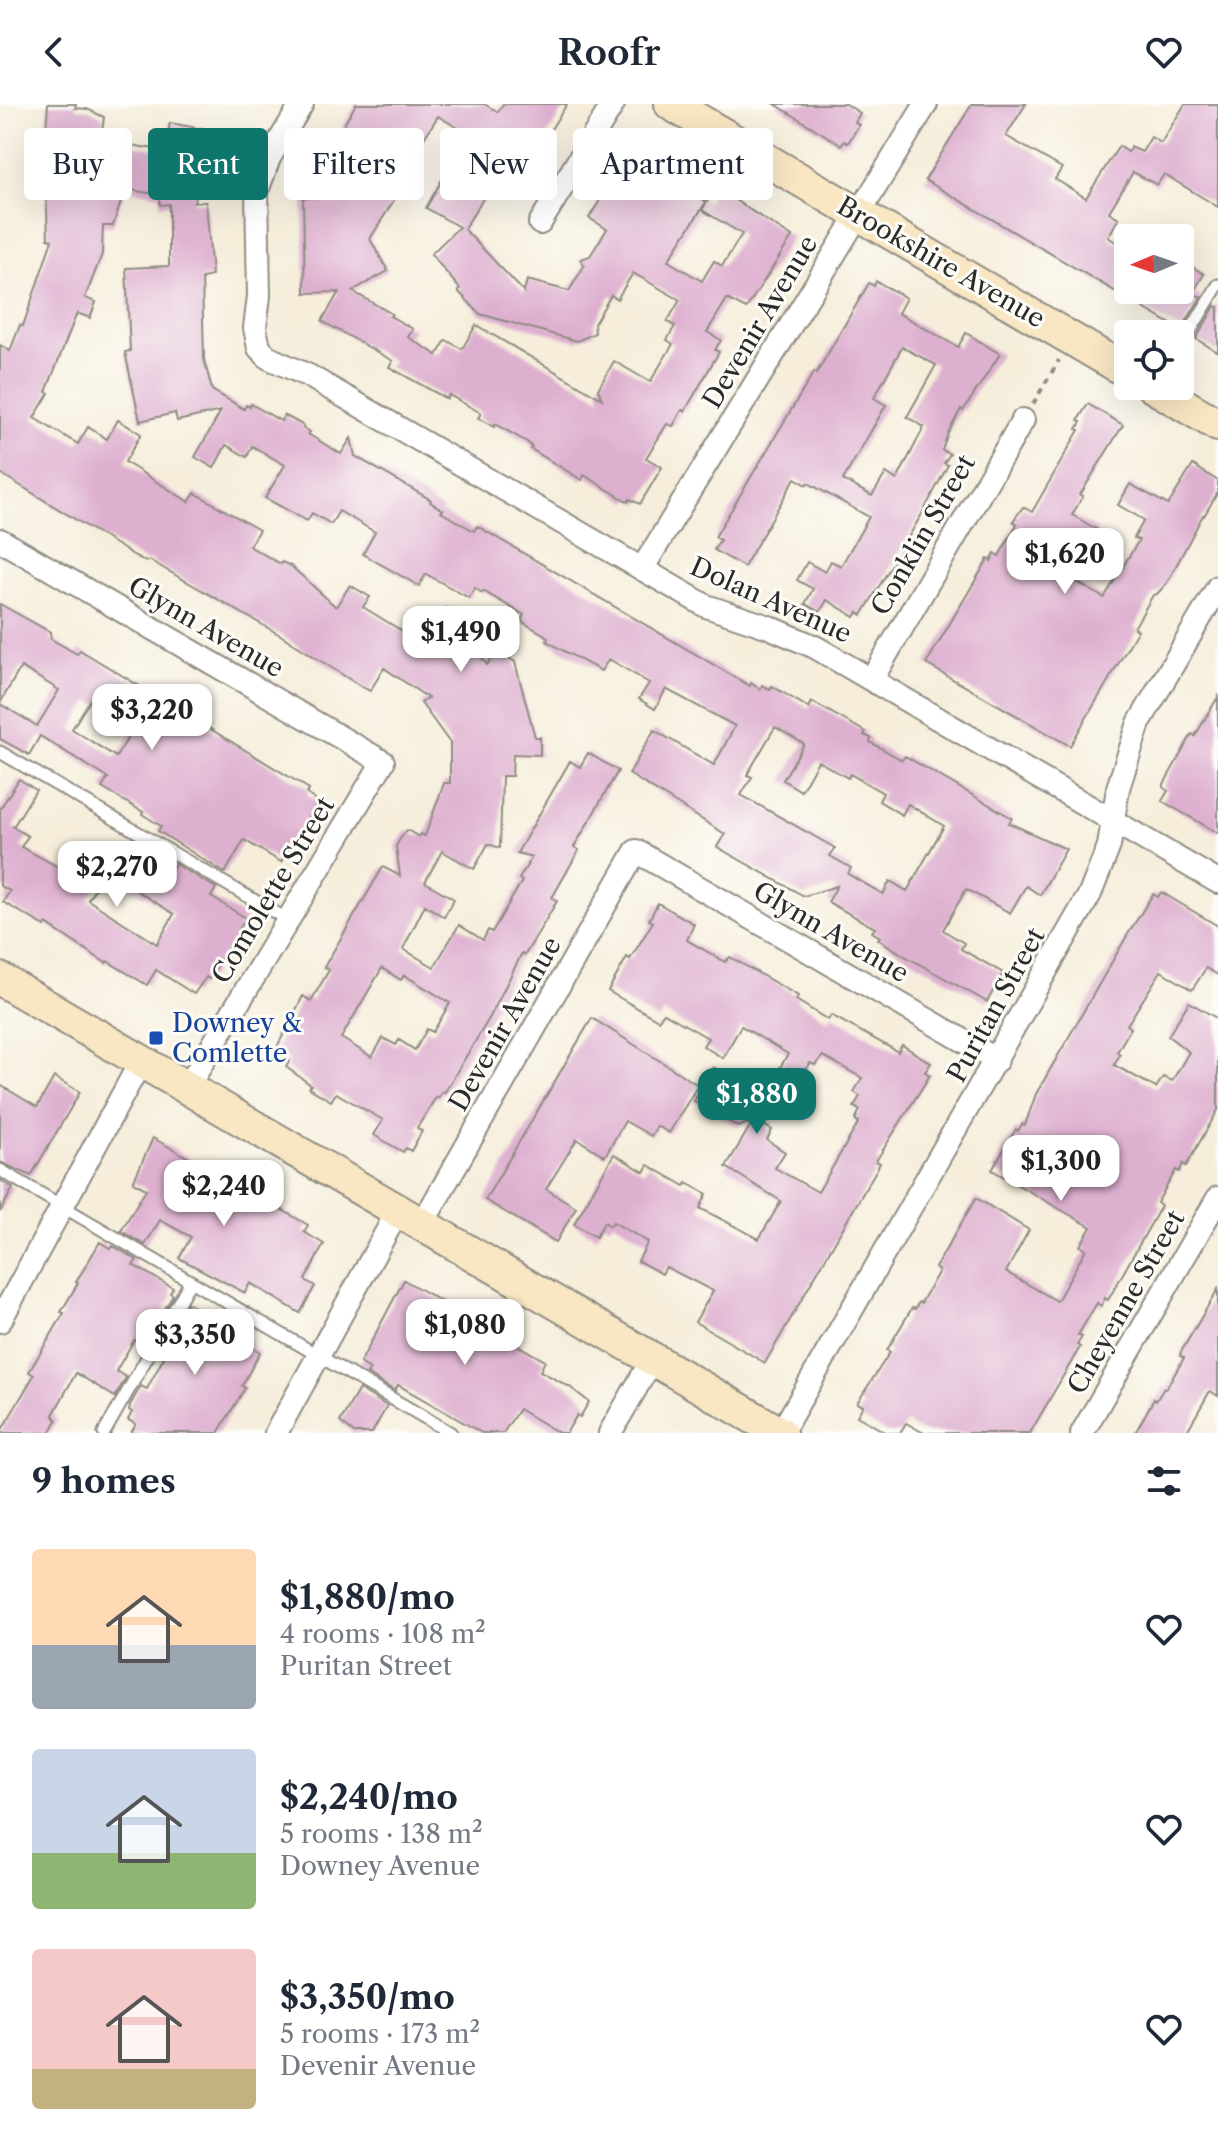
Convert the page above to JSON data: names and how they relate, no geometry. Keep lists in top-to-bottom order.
{
  "streets": {
    "main road": ["Brookshire Avenue"],
    "street": [
      "Devenir Avenue",
      "Conklin Street",
      "Dolan Avenue",
      "Glynn Avenue",
      "Comolette Street",
      "Puritan Street",
      "Cheyenne Street"
    ]
  },
  "crossings": [
    ["Brookshire Avenue", "Devenir Avenue"],
    ["Devenir Avenue", "Dolan Avenue"],
    ["Devenir Avenue", "Glynn Avenue"],
    ["Conklin Street", "Dolan Avenue"],
    ["Dolan Avenue", "Puritan Street"],
    ["Glynn Avenue", "Comolette Street"],
    ["Glynn Avenue", "Puritan Street"]
  ],
  "places": {
    "transit": ["Downey & Comlette"]
  },
  "north": "left",
  "page": {
    "header": "Roofr",
    "chip": [
      "Buy",
      "Rent",
      "Filters",
      "New",
      "Apartment"
    ],
    "price": [
      "$1,620",
      "$1,490",
      "$3,220",
      "$2,270",
      "$1,880",
      "$1,300",
      "$2,240",
      "$1,080",
      "$3,350"
    ],
    "heading": "9 homes",
    "list": [
      {
        "name": "$1,880/mo",
        "note": "4 rooms · 108 m² · Puritan Street"
      },
      {
        "name": "$2,240/mo",
        "note": "5 rooms · 138 m² · Downey Avenue"
      },
      {
        "name": "$3,350/mo",
        "note": "5 rooms · 173 m² · Devenir Avenue"
      }
    ]
  }
}
